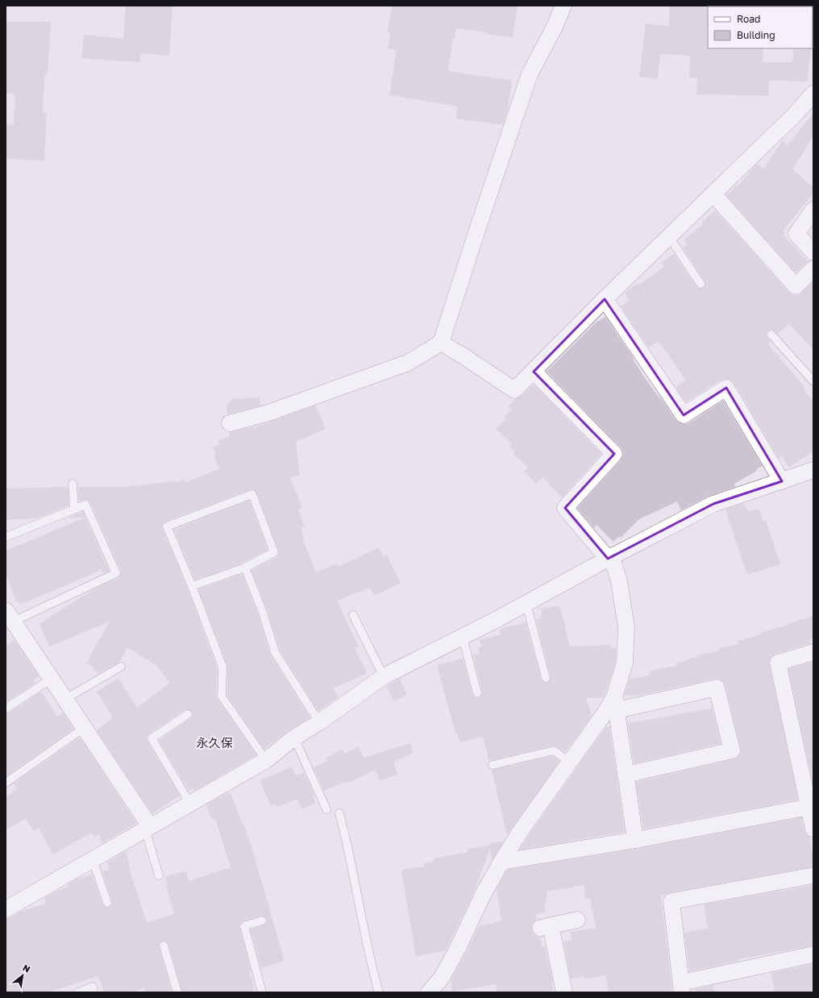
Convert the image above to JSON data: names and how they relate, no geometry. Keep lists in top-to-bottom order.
{
  "districts": ["永久保"],
  "legend": ["Road", "Building"],
  "north": "top right"
}
